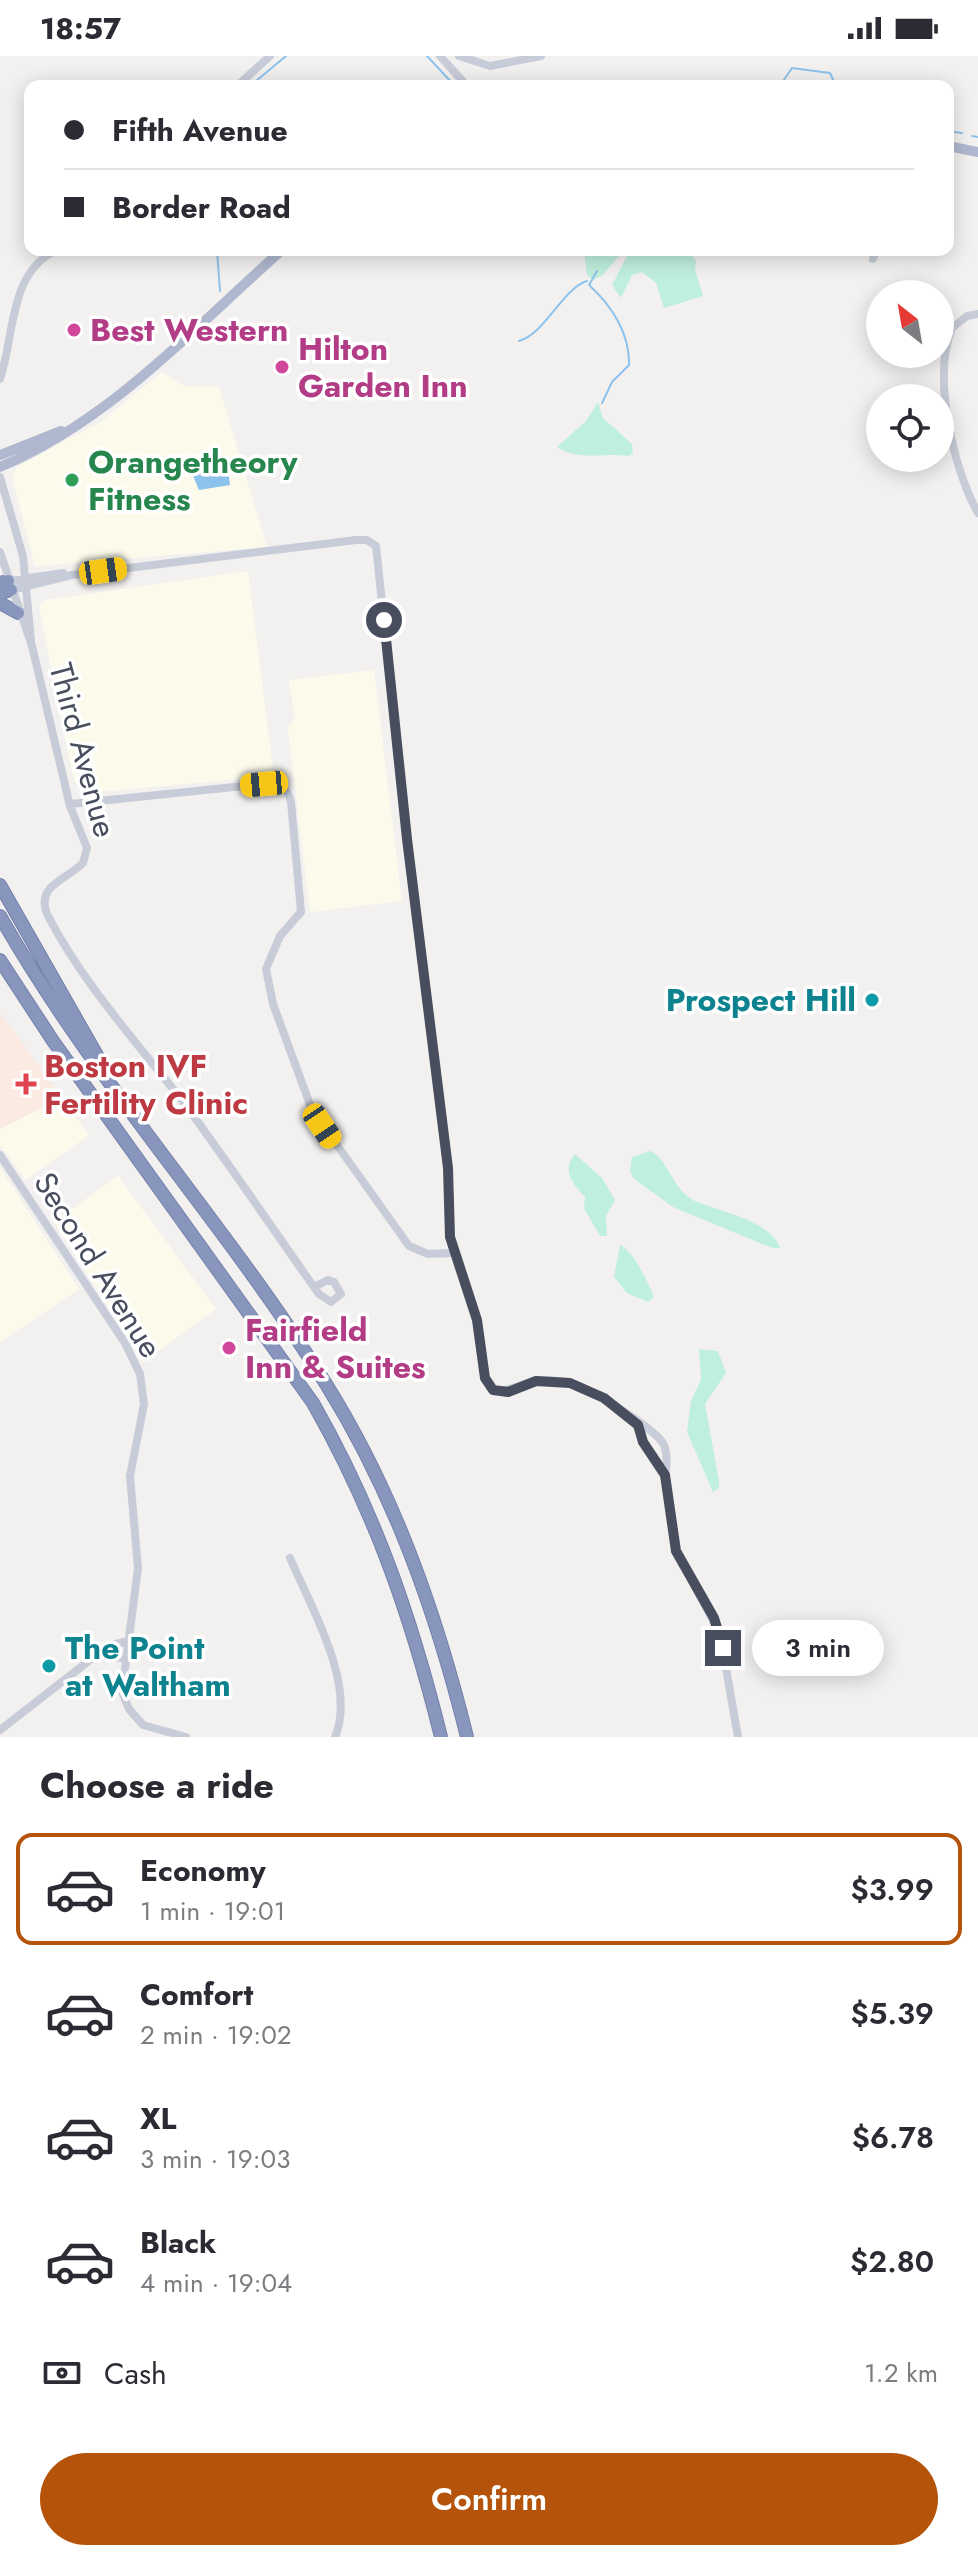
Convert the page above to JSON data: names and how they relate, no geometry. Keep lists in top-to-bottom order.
{
  "streets": {
    "street": ["Third Avenue", "Second Avenue"]
  },
  "places": {
    "other": [
      "Best Western",
      "Hilton Garden Inn",
      "Orangetheory Fitness",
      "Prospect Hill",
      "Fairfield Inn & Suites",
      "The Point at Waltham"
    ],
    "health": ["Boston IVF Fertility Clinic"]
  },
  "north": "top left",
  "page": {
    "status": "18:57",
    "banner": ["Fifth Avenue", "Border Road"],
    "bubble": "3 min",
    "heading": "Choose a ride",
    "list": [
      {
        "name": "Economy",
        "note": "1 min · 19:01",
        "value": "$3.99"
      },
      {
        "name": "Comfort",
        "note": "2 min · 19:02",
        "value": "$5.39"
      },
      {
        "name": "XL",
        "note": "3 min · 19:03",
        "value": "$6.78"
      },
      {
        "name": "Black",
        "note": "4 min · 19:04",
        "value": "$2.80"
      }
    ],
    "pay": ["Cash", "1.2 km"],
    "buttons": "Confirm"
  }
}
